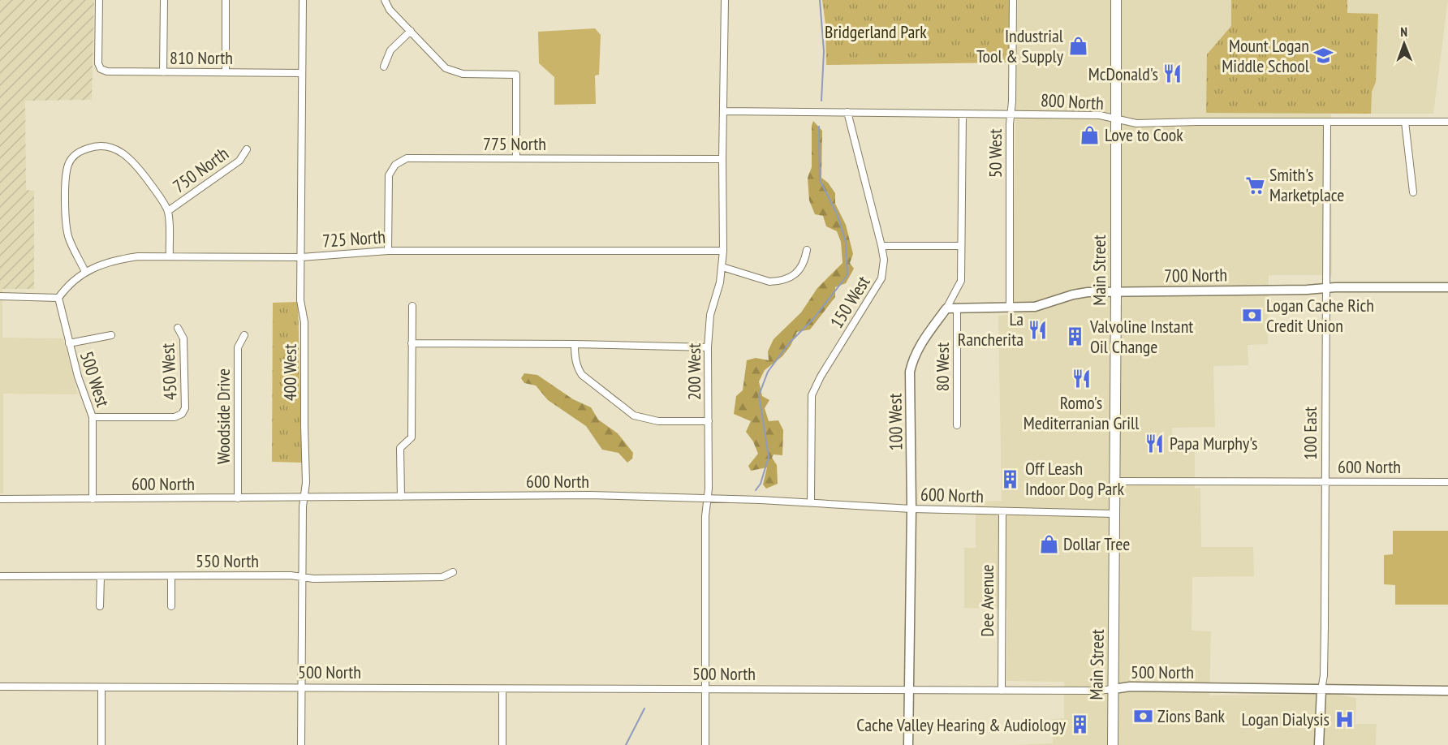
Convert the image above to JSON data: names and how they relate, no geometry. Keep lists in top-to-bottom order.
{
  "streets": {
    "main road": ["Main Street"],
    "street": [
      "810 North",
      "800 North",
      "775 North",
      "50 West",
      "750 North",
      "725 North",
      "700 North",
      "150 West",
      "80 West",
      "450 West",
      "200 West",
      "400 West",
      "500 West",
      "Woodside Drive",
      "100 West",
      "100 East",
      "600 North",
      "550 North",
      "Dee Avenue",
      "500 North"
    ]
  },
  "crossings": [
    ["810 North", "400 West"],
    ["800 North", "50 West"],
    ["800 North", "Main Street"],
    ["800 North", "150 West"],
    ["800 North", "200 West"],
    ["800 North", "100 West"],
    ["800 North", "100 East"],
    ["775 North", "725 North"],
    ["775 North", "200 West"],
    ["50 West", "700 North"],
    ["725 North", "200 West"],
    ["725 North", "400 West"],
    ["725 North", "500 West"],
    ["Main Street", "700 North"],
    ["Main Street", "600 North"],
    ["Main Street", "500 North"],
    ["700 North", "80 West"],
    ["700 North", "100 West"],
    ["700 North", "100 East"],
    ["150 West", "600 North"],
    ["450 West", "500 West"],
    ["200 West", "600 North"],
    ["200 West", "500 North"],
    ["400 West", "600 North"],
    ["400 West", "550 North"],
    ["400 West", "500 North"],
    ["500 West", "600 North"],
    ["Woodside Drive", "600 North"],
    ["100 West", "600 North"],
    ["100 West", "500 North"],
    ["100 East", "600 North"],
    ["100 East", "500 North"],
    ["600 North", "Dee Avenue"],
    ["Dee Avenue", "500 North"]
  ],
  "parks": ["Bridgerland Park"],
  "places": {
    "shop": ["Industrial Tool & Supply", "Love to Cook", "Dollar Tree"],
    "school or university": ["Mount Logan Middle School"],
    "restaurant": [
      "McDonald's",
      "La Rancherita",
      "Romo's Mediterranian Grill",
      "Papa Murphy's"
    ],
    "supermarket": ["Smith's Marketplace"],
    "bank": ["Logan Cache Rich Credit Union", "Zions Bank"],
    "building": ["Valvoline Instant Oil Change", "Off Leash Indoor Dog Park", "Cache Valley Hearing & Audiology"],
    "hospital": ["Logan Dialysis"]
  },
  "north": "top"
}
